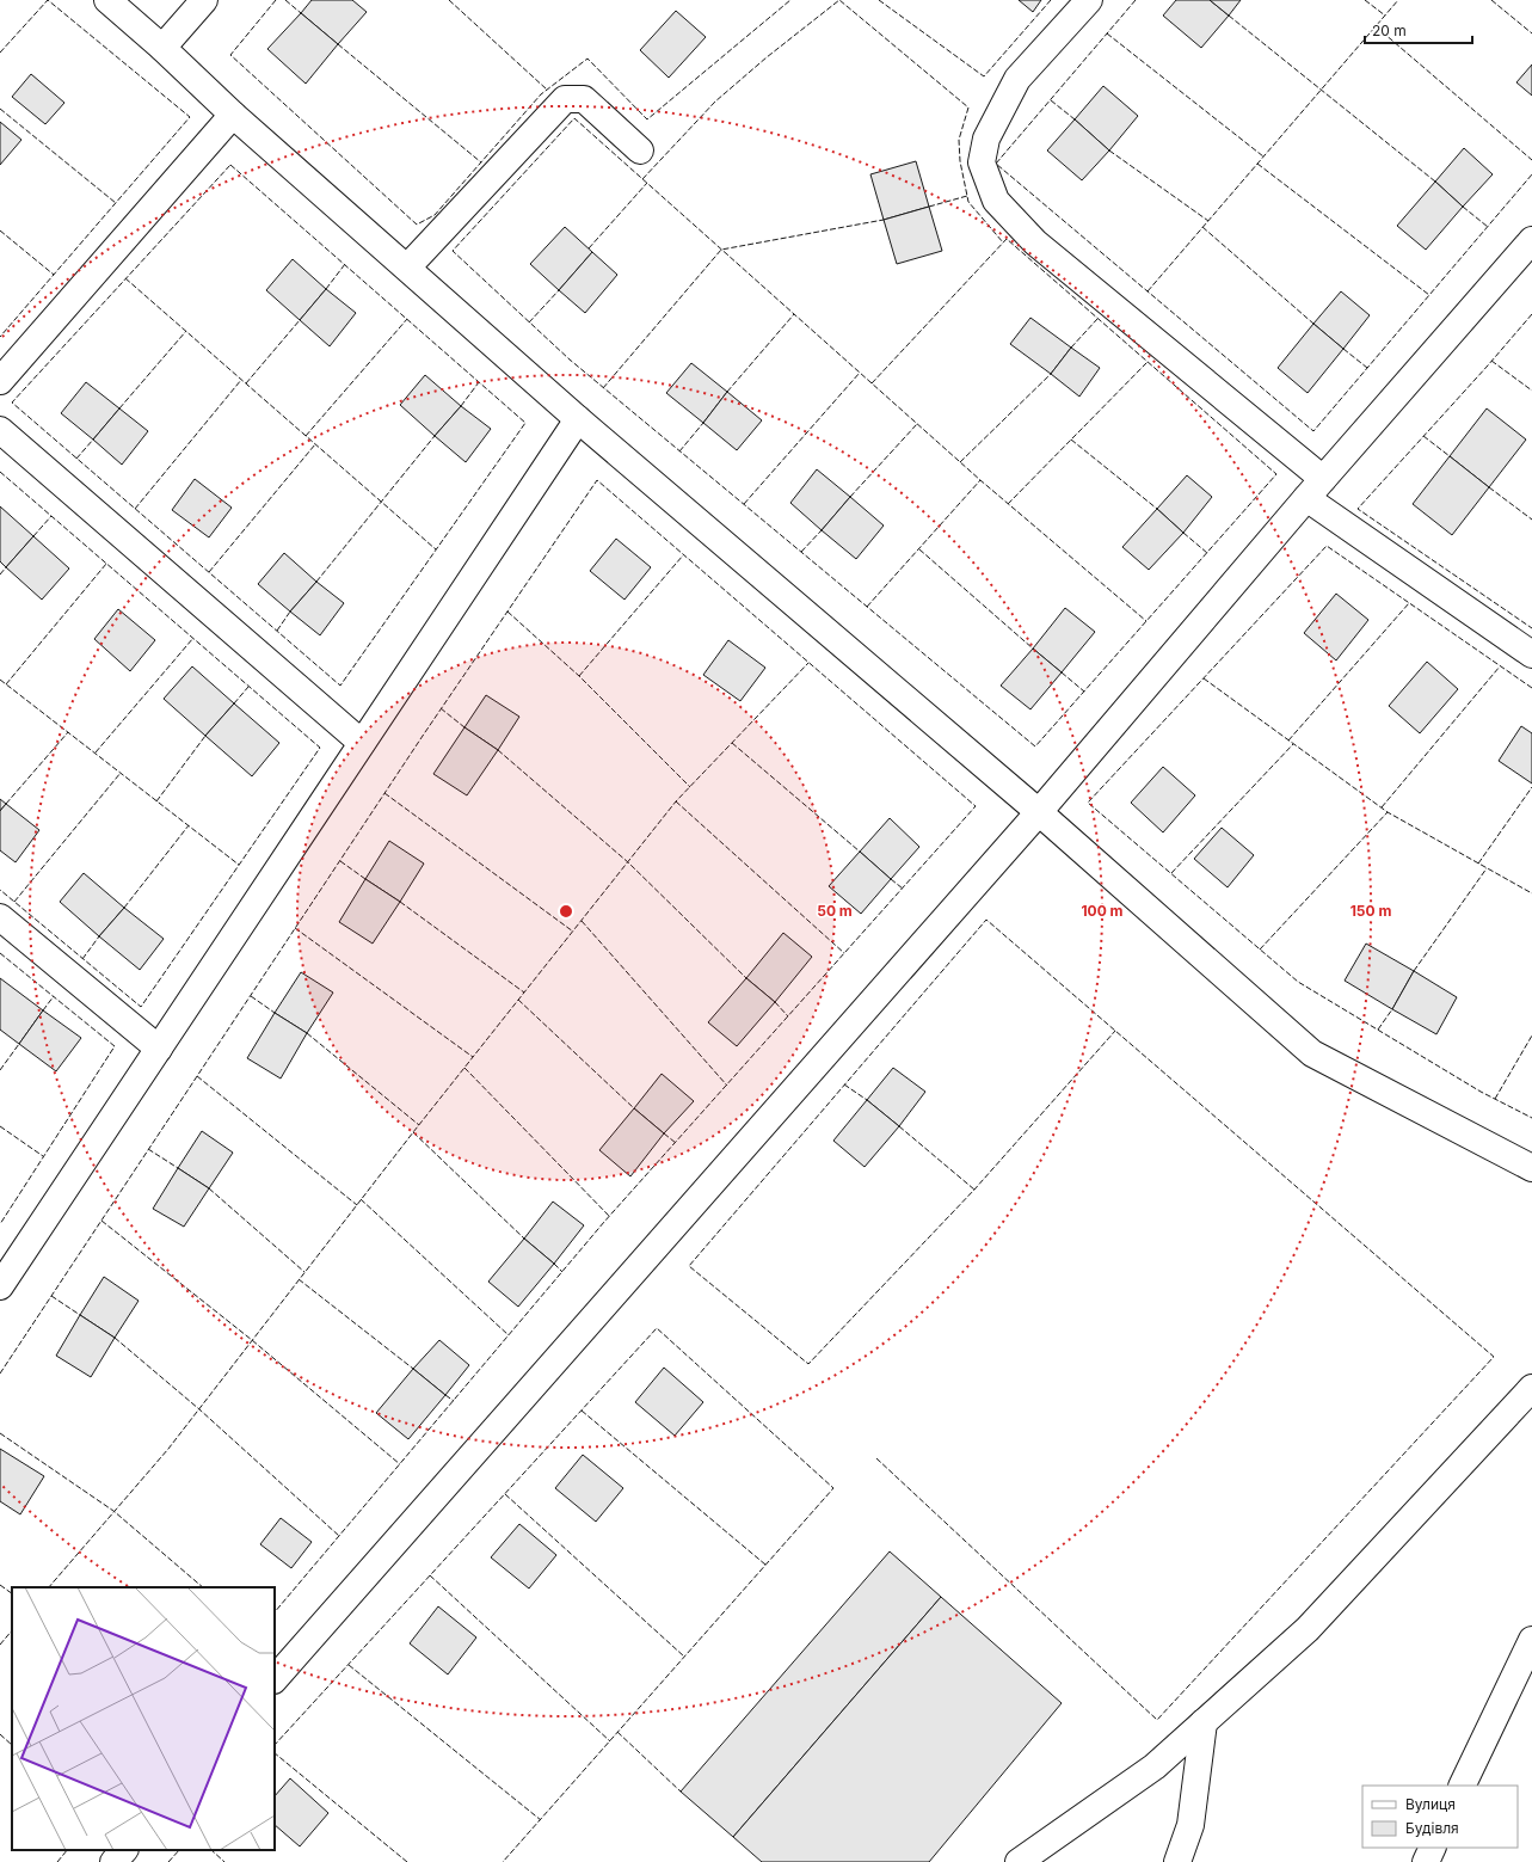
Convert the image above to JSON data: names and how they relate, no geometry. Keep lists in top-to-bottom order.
{
  "legend": ["Вулиця", "Будівля"],
  "scale_bar": "20 m",
  "rings": ["50 m", "100 m", "150 m"]
}
